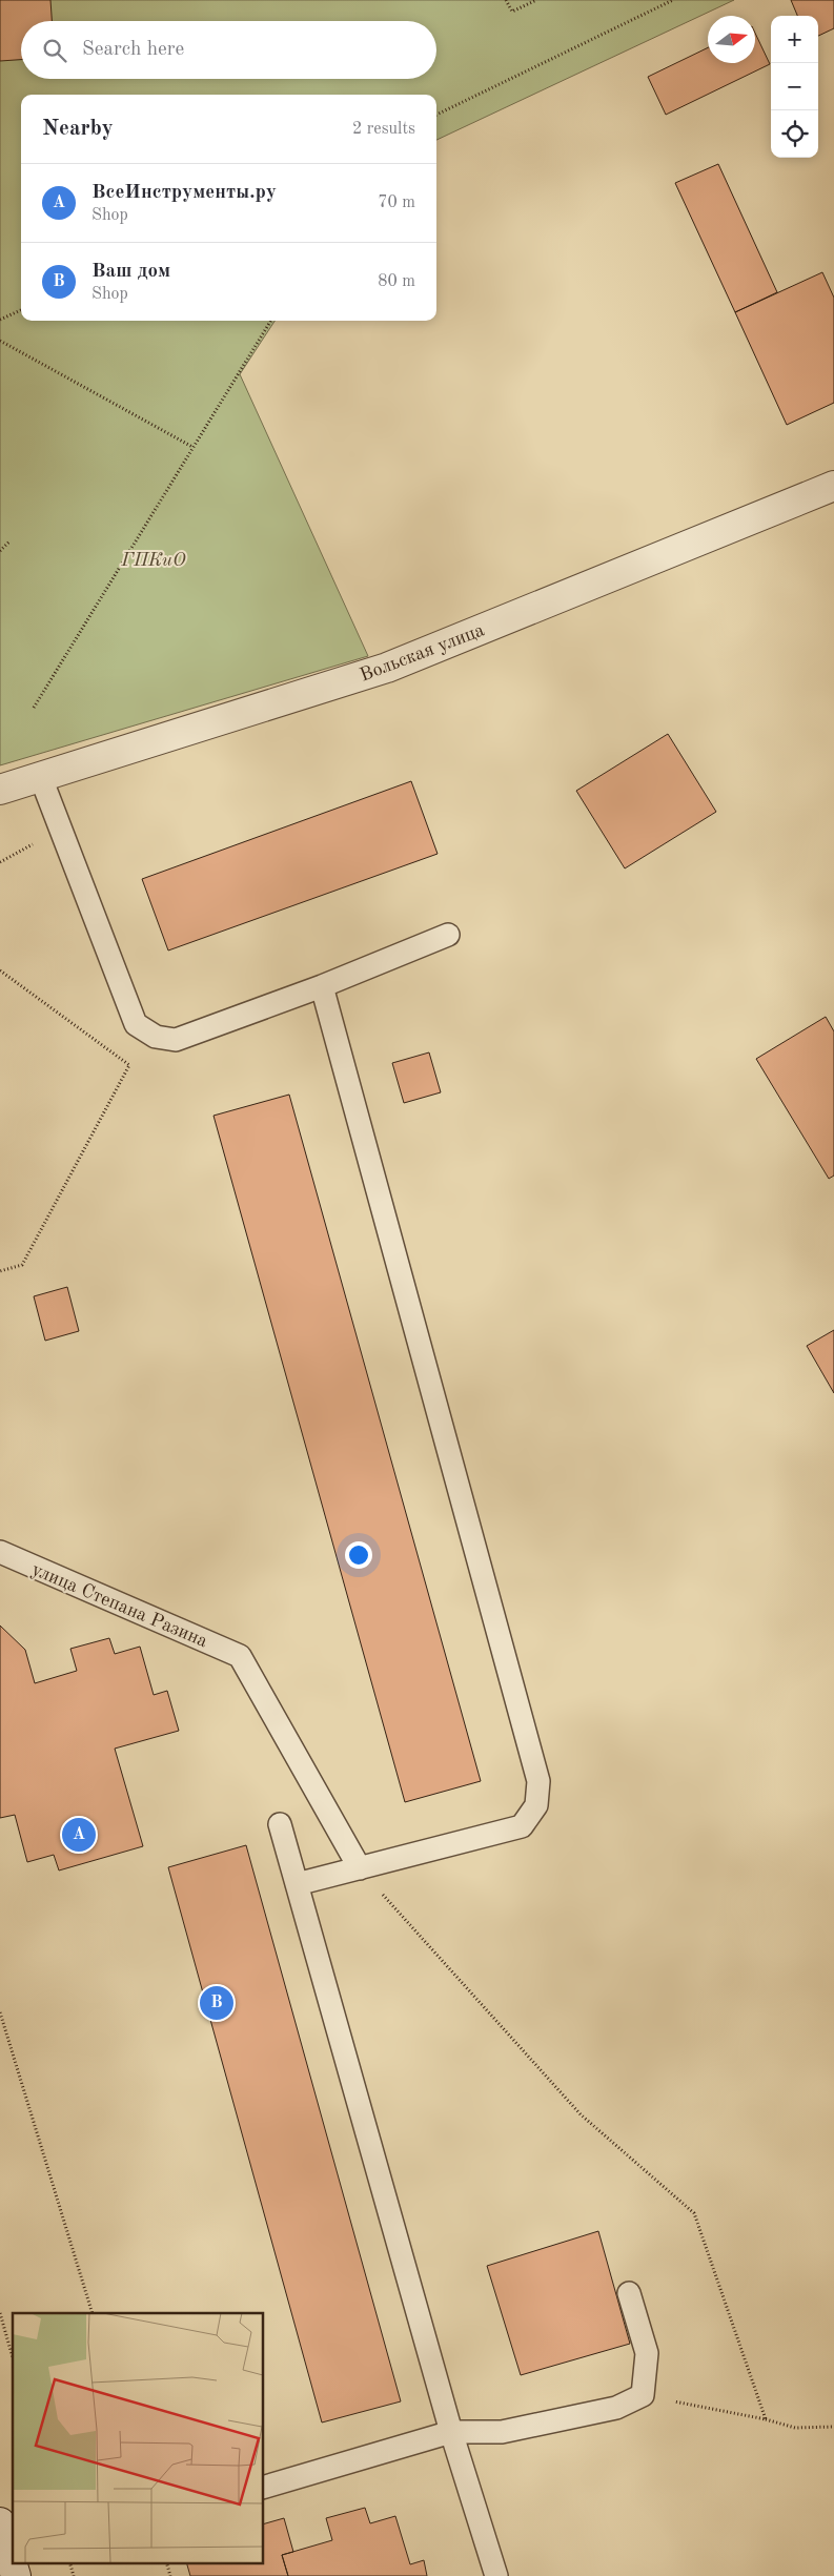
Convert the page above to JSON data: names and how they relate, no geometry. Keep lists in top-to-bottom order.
{
  "streets": {
    "street": ["Вольская улица"],
    "lane": ["улица Степана Разина"]
  },
  "parks": ["ГПКиО"],
  "north": "right",
  "page": {
    "map_buttons": ["+", "−"],
    "search": "Search here",
    "heading": ["Nearby", "2 results"],
    "list": [
      {
        "mark": "A",
        "name": "ВсеИнструменты.ру",
        "note": "Shop",
        "value": "70 m"
      },
      {
        "mark": "B",
        "name": "Ваш дом",
        "note": "Shop",
        "value": "80 m"
      }
    ],
    "pins": ["A", "B"]
  }
}
